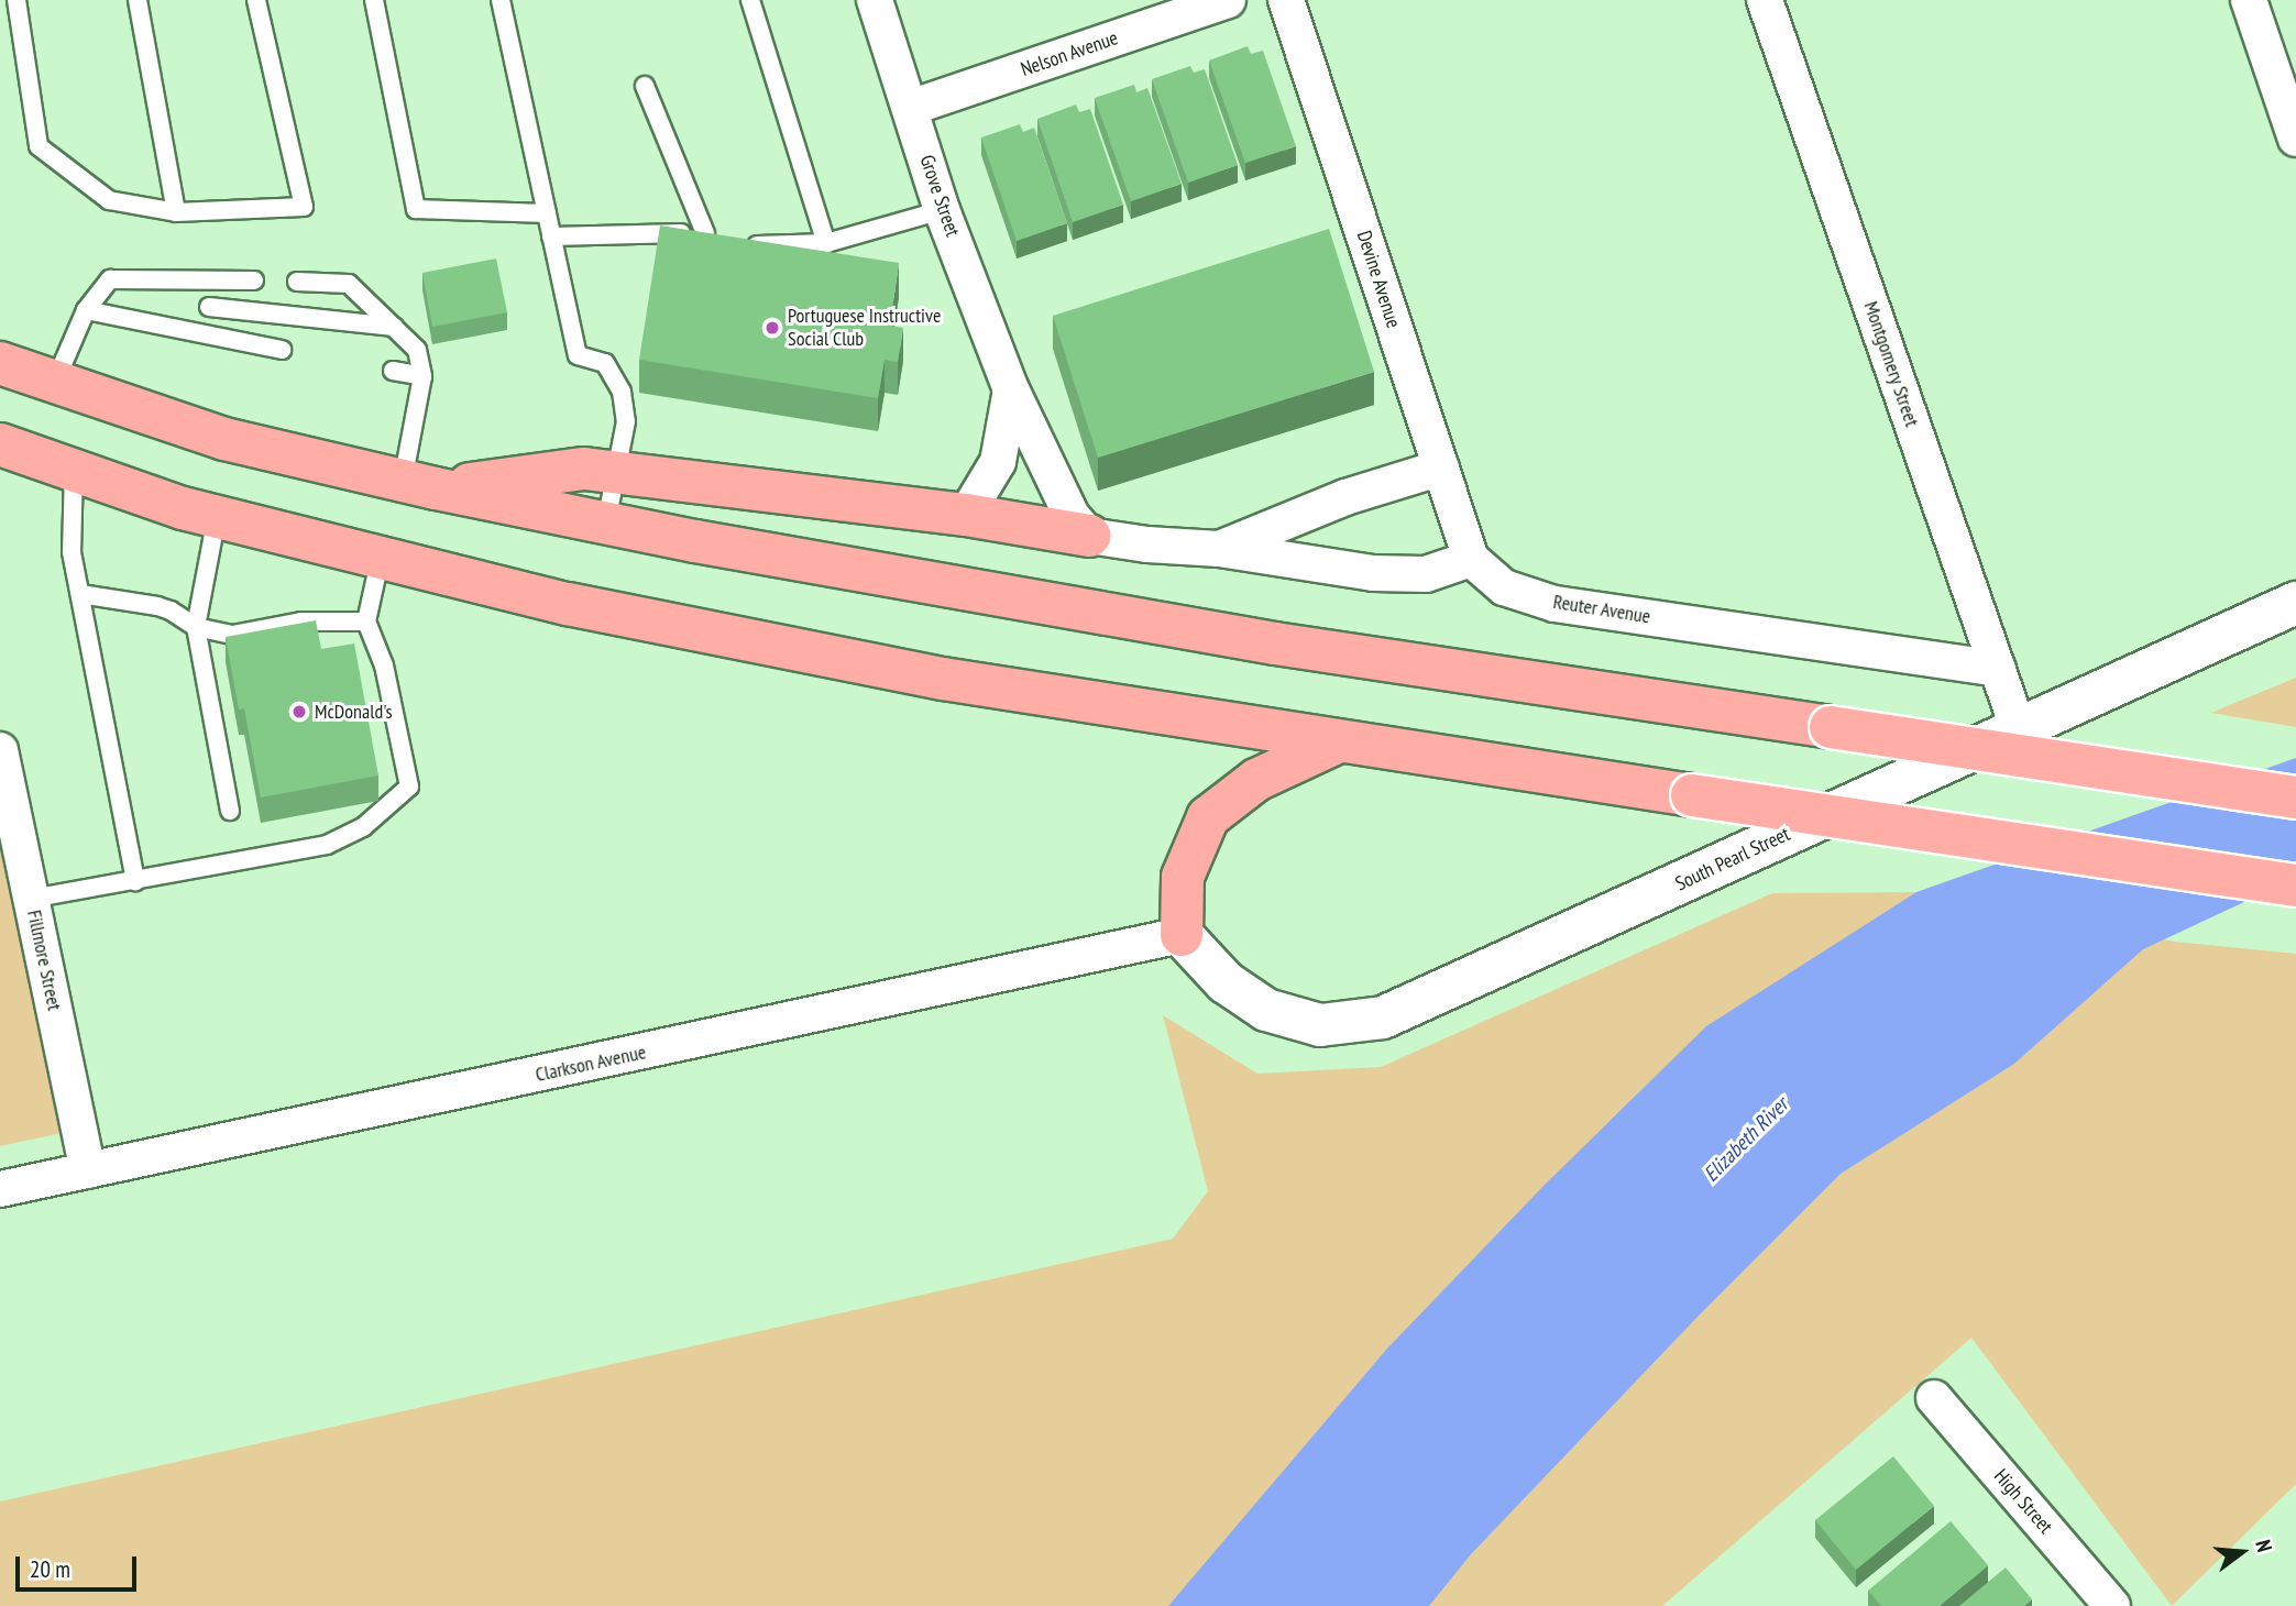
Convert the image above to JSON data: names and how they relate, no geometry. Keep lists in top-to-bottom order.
{
  "streets": {
    "street": [
      "Nelson Avenue",
      "Grove Street",
      "Devine Avenue",
      "Montgomery Street",
      "Reuter Avenue",
      "South Pearl Street",
      "Fillmore Street",
      "Clarkson Avenue",
      "High Street"
    ]
  },
  "crossings": [
    ["Nelson Avenue", "Grove Street"],
    ["Devine Avenue", "Reuter Avenue"],
    ["Montgomery Street", "Reuter Avenue"],
    ["Montgomery Street", "South Pearl Street"],
    ["South Pearl Street", "Clarkson Avenue"],
    ["Fillmore Street", "Clarkson Avenue"]
  ],
  "water": ["Elizabeth River"],
  "places": ["Portuguese Instructive Social Club", "McDonald's"],
  "scale_bar": "20 m",
  "north": "right"
}
